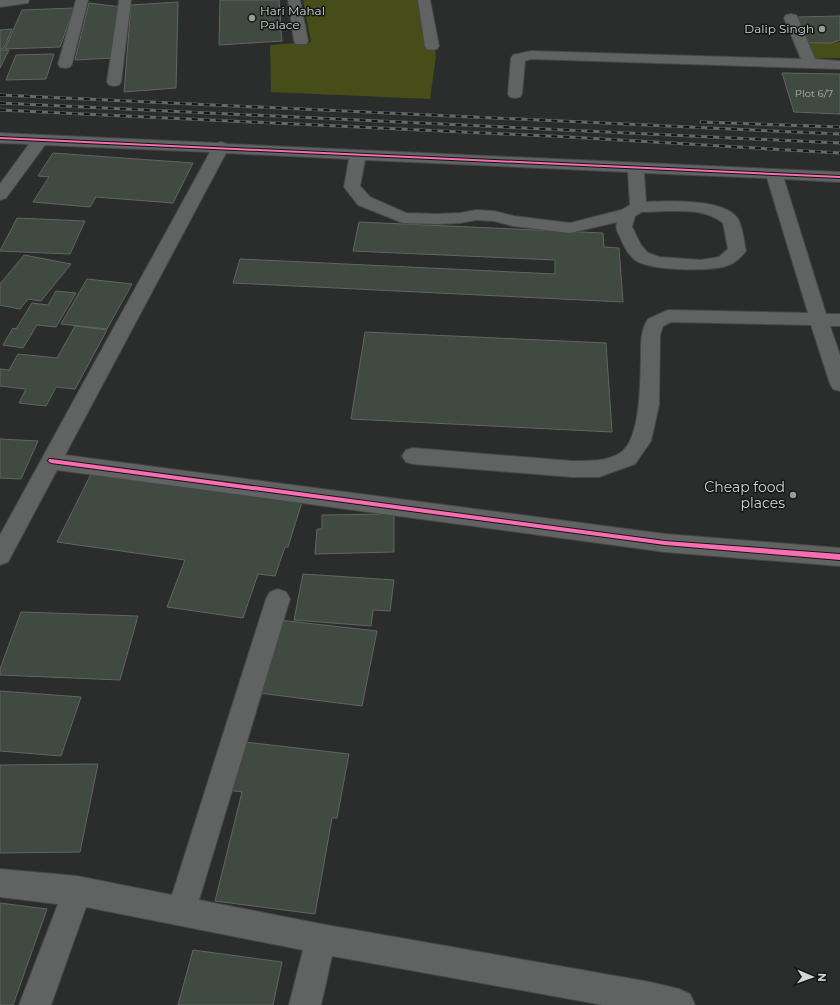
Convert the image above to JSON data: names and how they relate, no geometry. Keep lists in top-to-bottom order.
{
  "places": ["Hari Mahal Palace", "Dalip Singh", "Cheap food places"],
  "house_numbers": ["Plot 6/7"],
  "north": "right"
}
